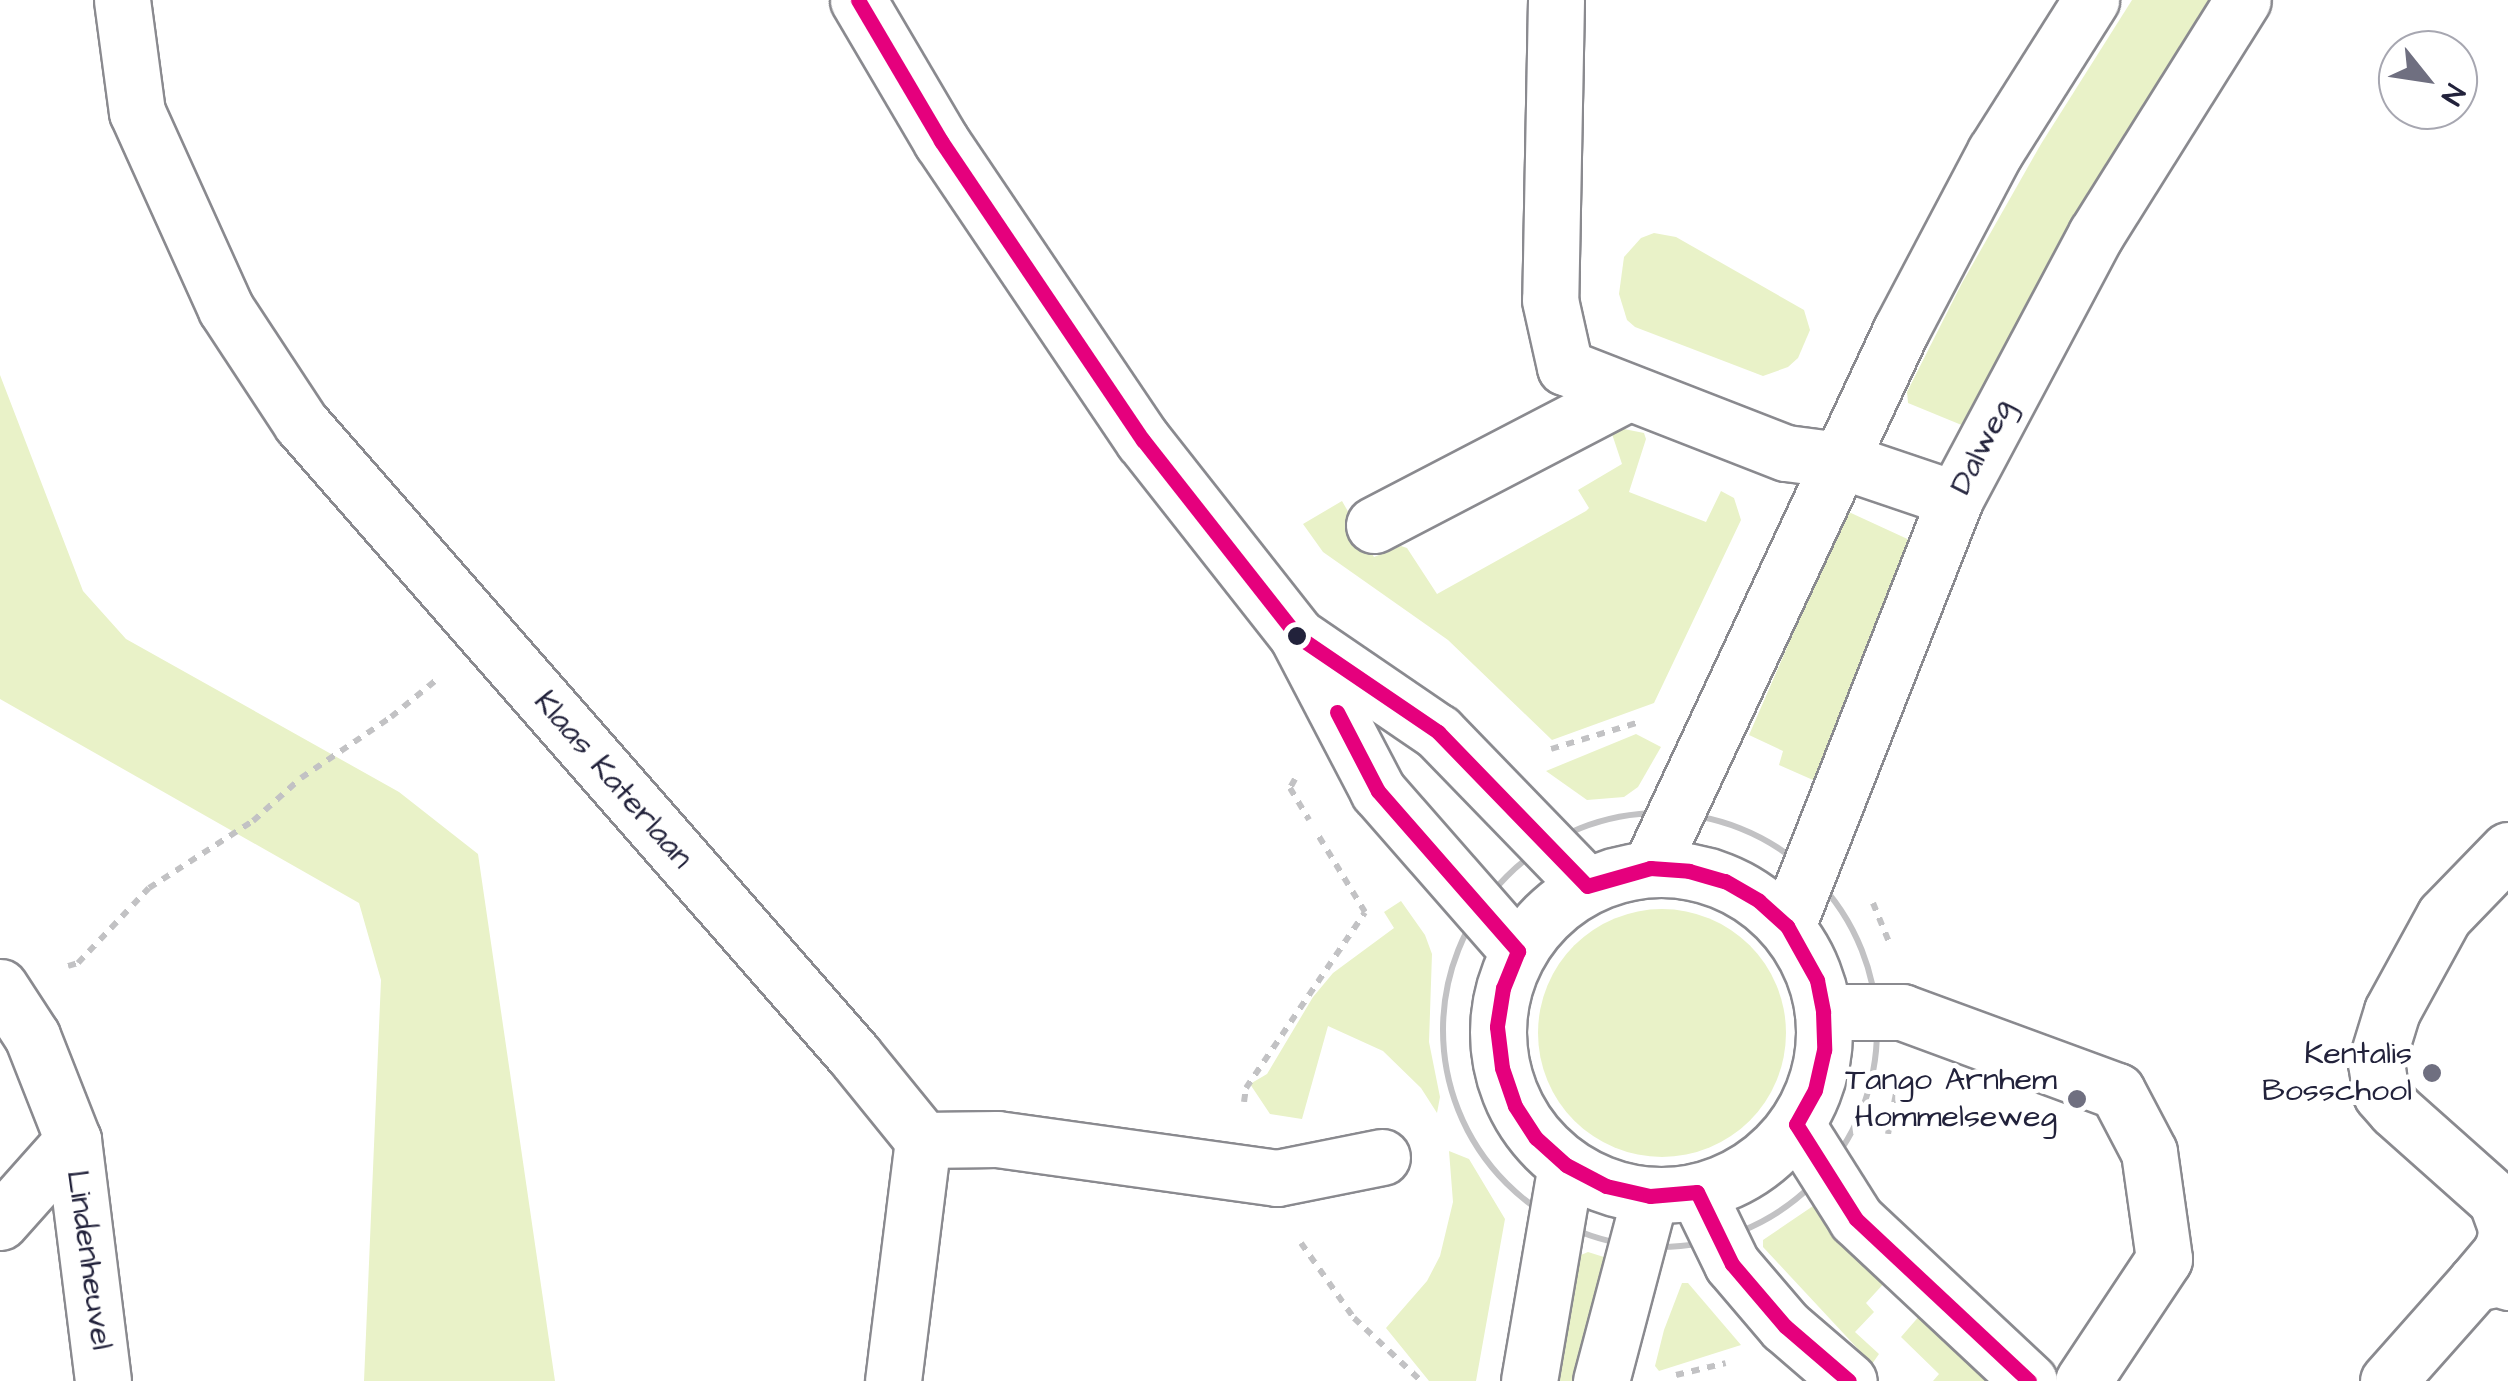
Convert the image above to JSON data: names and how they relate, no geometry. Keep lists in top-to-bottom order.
{
  "streets": {
    "street": ["Dalweg", "Klaas Katerlaan", "Lindenheuvel"]
  },
  "places": ["Kentalis Bosschool", "Tango Arnhem Hommelseweg"],
  "north": "bottom right"
}
